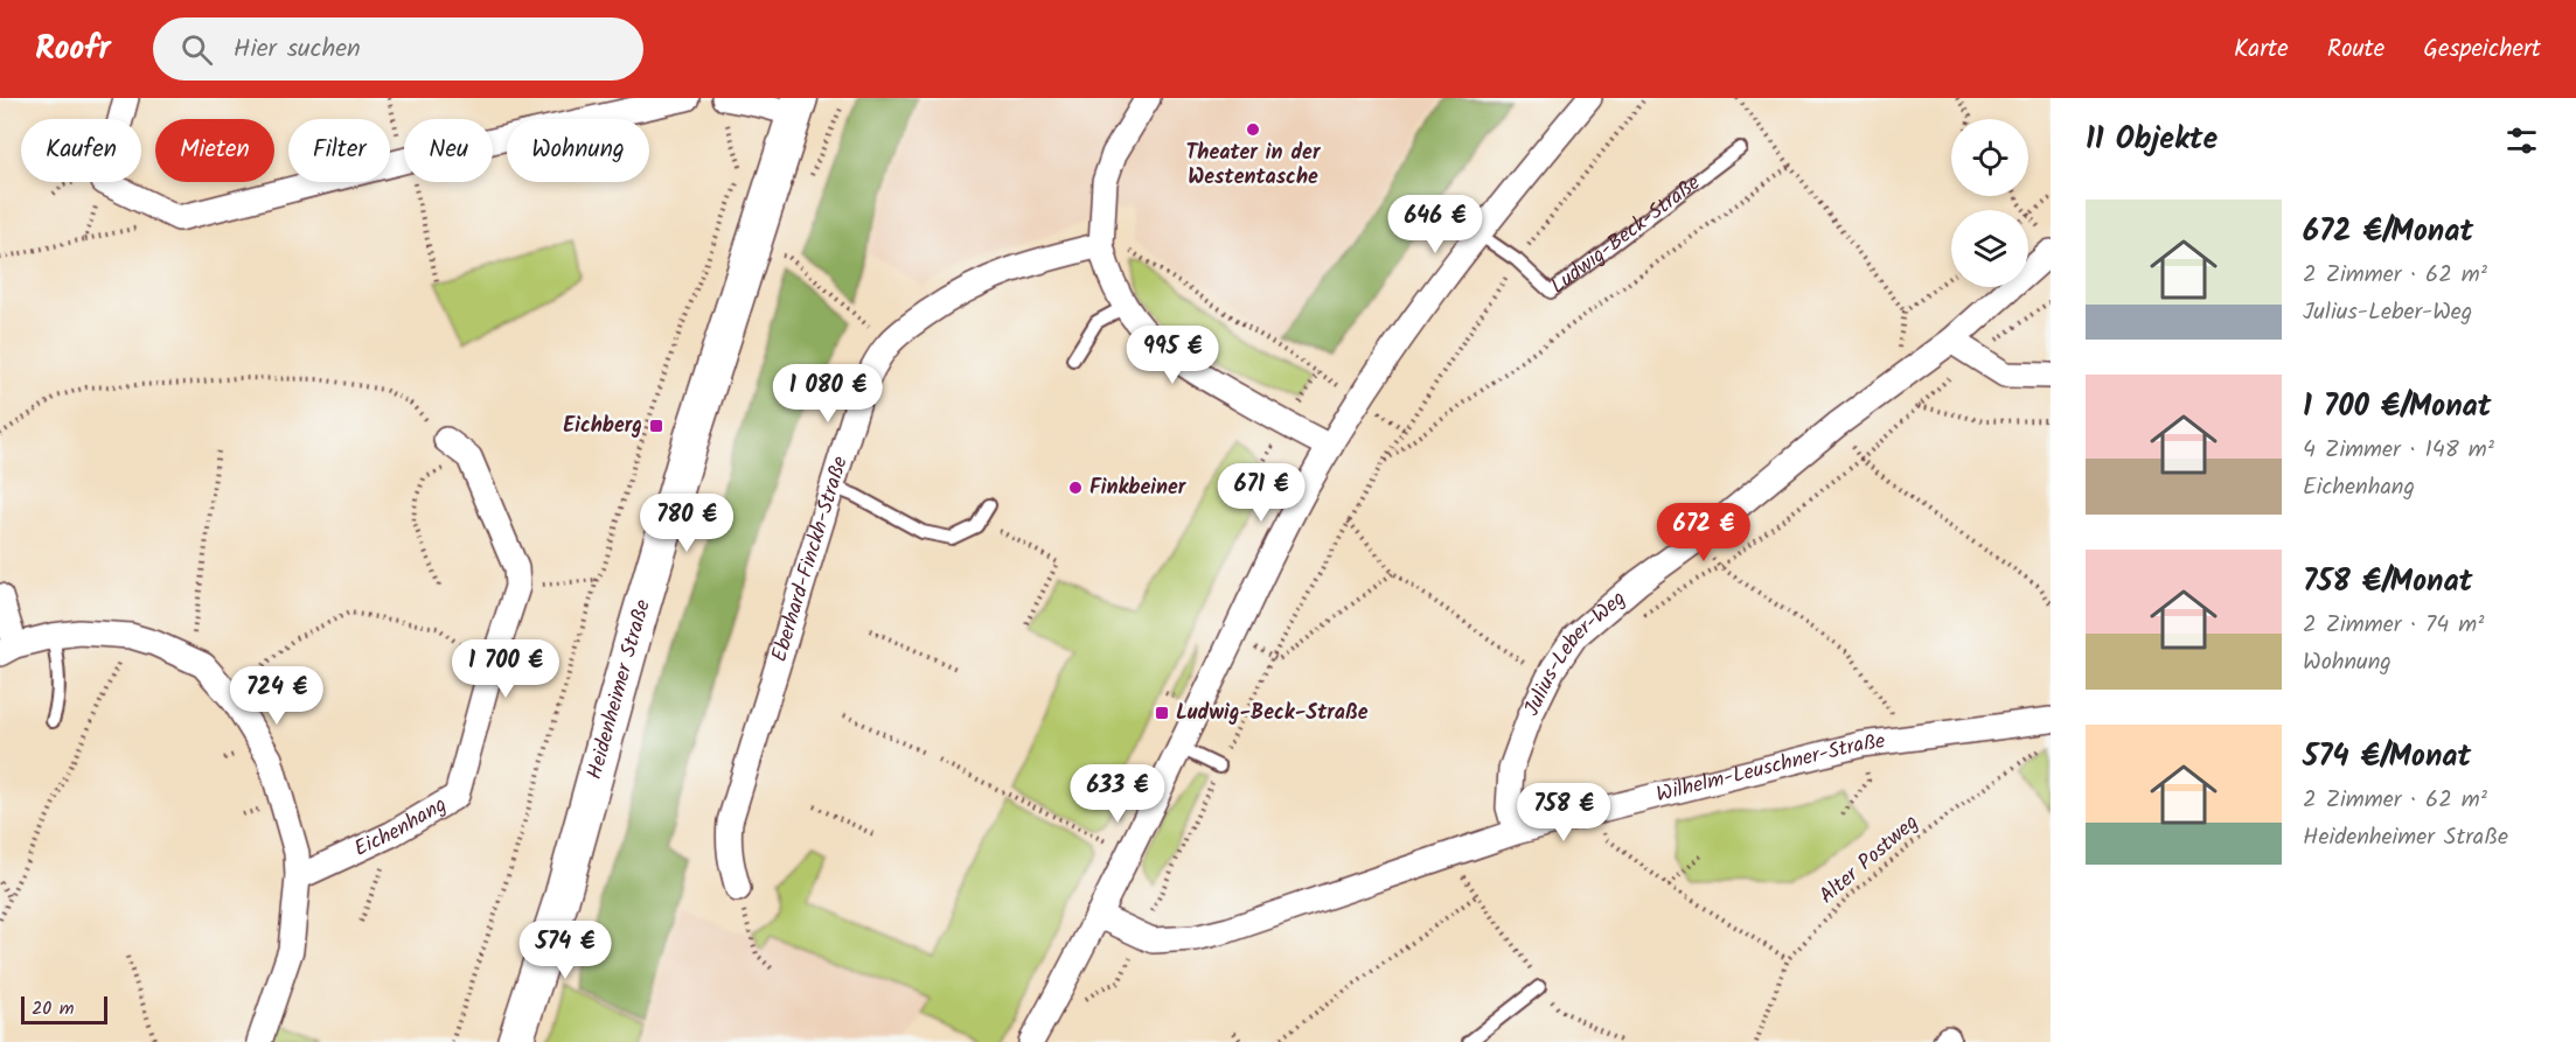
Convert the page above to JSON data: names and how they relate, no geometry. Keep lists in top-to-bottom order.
{
  "streets": {
    "main road": ["Heidenheimer Straße"],
    "street": [
      "Eberhard-Finckh-Straße",
      "Julius-Leber-Weg",
      "Wilhelm-Leuschner-Straße",
      "Eichenhang"
    ],
    "lane": ["Ludwig-Beck-Straße"],
    "path": ["Alter Postweg"]
  },
  "crossings": [
    ["Julius-Leber-Weg", "Wilhelm-Leuschner-Straße"]
  ],
  "places": {
    "other": ["Theater in der Westentasche", "Finkbeiner"],
    "transit": ["Eichberg", "Ludwig-Beck-Straße"]
  },
  "scale_bar": "20 m",
  "page": {
    "header": "Roofr",
    "search": "Hier suchen",
    "nav": ["Karte", "Route", "Gespeichert"],
    "heading": "11 Objekte",
    "chip": [
      "Kaufen",
      "Mieten",
      "Filter",
      "Neu",
      "Wohnung"
    ],
    "list": [
      {
        "name": "672 €/Monat",
        "note": "2 Zimmer · 62 m² · Julius-Leber-Weg"
      },
      {
        "name": "1 700 €/Monat",
        "note": "4 Zimmer · 148 m² · Eichenhang"
      },
      {
        "name": "758 €/Monat",
        "note": "2 Zimmer · 74 m² · Wohnung"
      },
      {
        "name": "574 €/Monat",
        "note": "2 Zimmer · 62 m² · Heidenheimer Straße"
      }
    ],
    "price": [
      "646 €",
      "995 €",
      "1 080 €",
      "671 €",
      "780 €",
      "672 €",
      "1 700 €",
      "724 €",
      "633 €",
      "758 €",
      "574 €"
    ],
    "scale": "20 m"
  }
}
